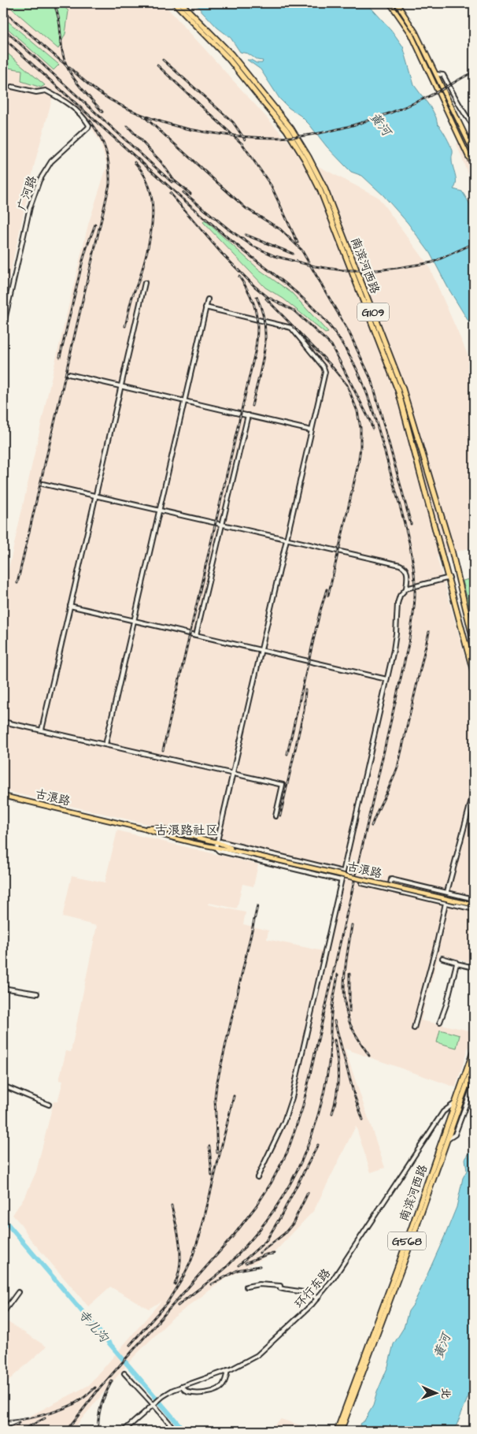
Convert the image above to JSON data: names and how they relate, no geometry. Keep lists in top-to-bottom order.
{
  "streets": {
    "highway": ["南滨河西路", "G109", "G568"],
    "main road": ["古浪路"],
    "street": ["广河路", "环行东路"]
  },
  "crossings": [
    ["南滨河西路", "G109"],
    ["南滨河西路", "环行东路"]
  ],
  "districts": ["古浪路社区"],
  "water": ["黄河", "寺儿沟"],
  "north": "right"
}
